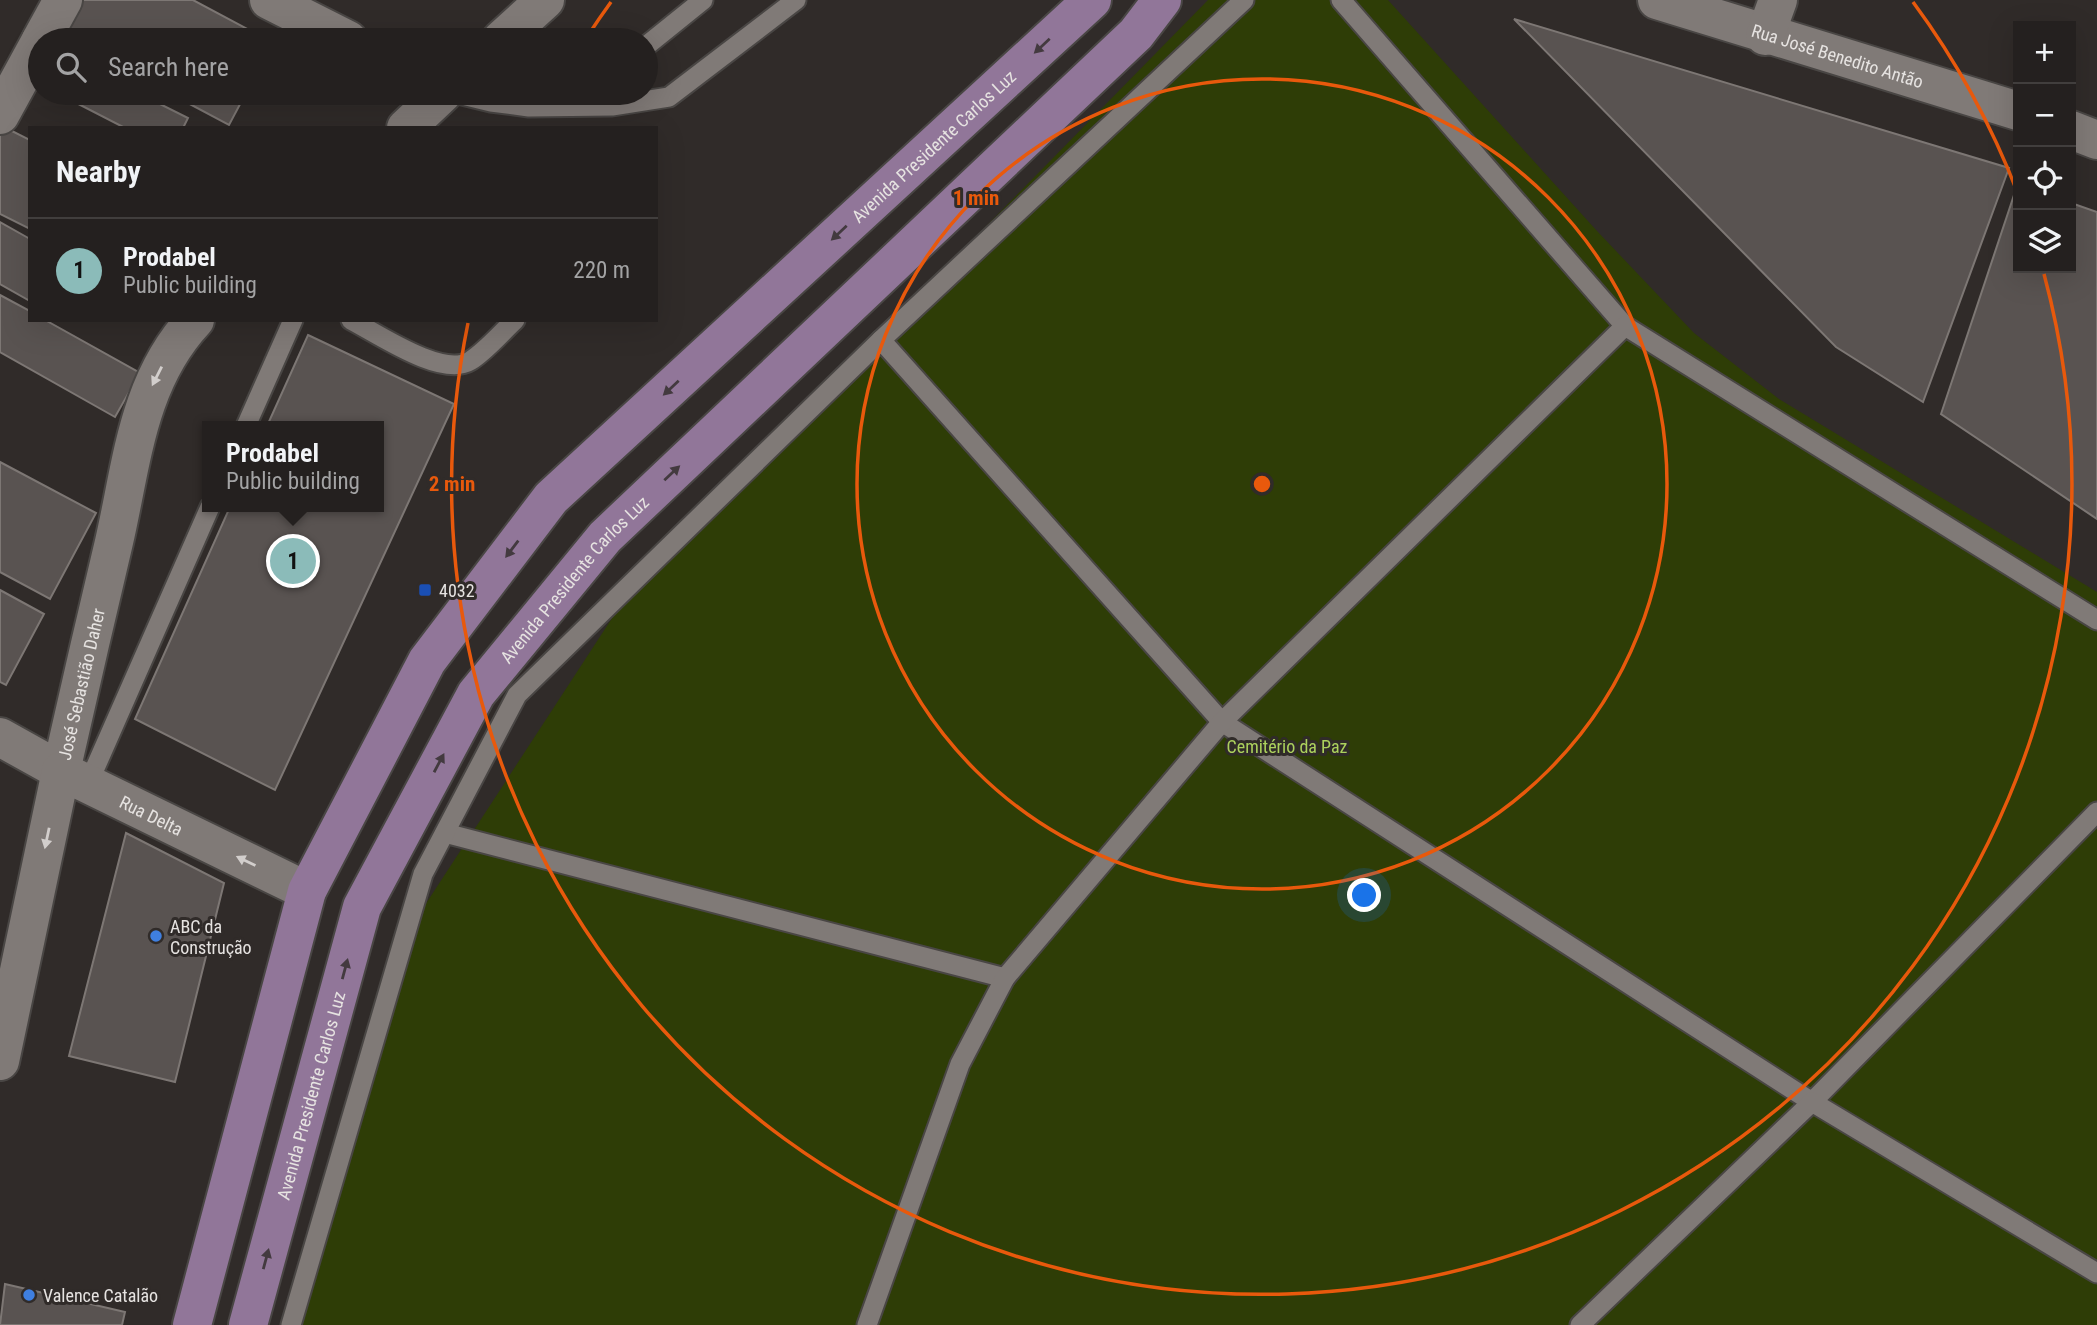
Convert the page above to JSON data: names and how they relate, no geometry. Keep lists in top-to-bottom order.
{
  "streets": {
    "main road": ["Avenida Presidente Carlos Luz"],
    "street": ["Rua José Benedito Antão", "José Sebastião Daher", "Rua Delta"]
  },
  "crossings": [
    ["Avenida Presidente Carlos Luz", "Rua Delta"],
    ["José Sebastião Daher", "Rua Delta"]
  ],
  "one_way": ["José Sebastião Daher", "Rua Delta"],
  "parks": ["Cemitério da Paz"],
  "places": {
    "transit": ["4032"],
    "other": ["ABC da Construção", "Valence Catalão"]
  },
  "page": {
    "map_buttons": ["+", "−"],
    "search": "Search here",
    "heading": "Nearby",
    "list": [
      {
        "mark": "1",
        "name": "Prodabel",
        "note": "Public building",
        "value": "220 m"
      }
    ],
    "popup": ["Prodabel", "Public building"],
    "pins": "1"
  },
  "rings": ["1 min", "2 min"]
}
